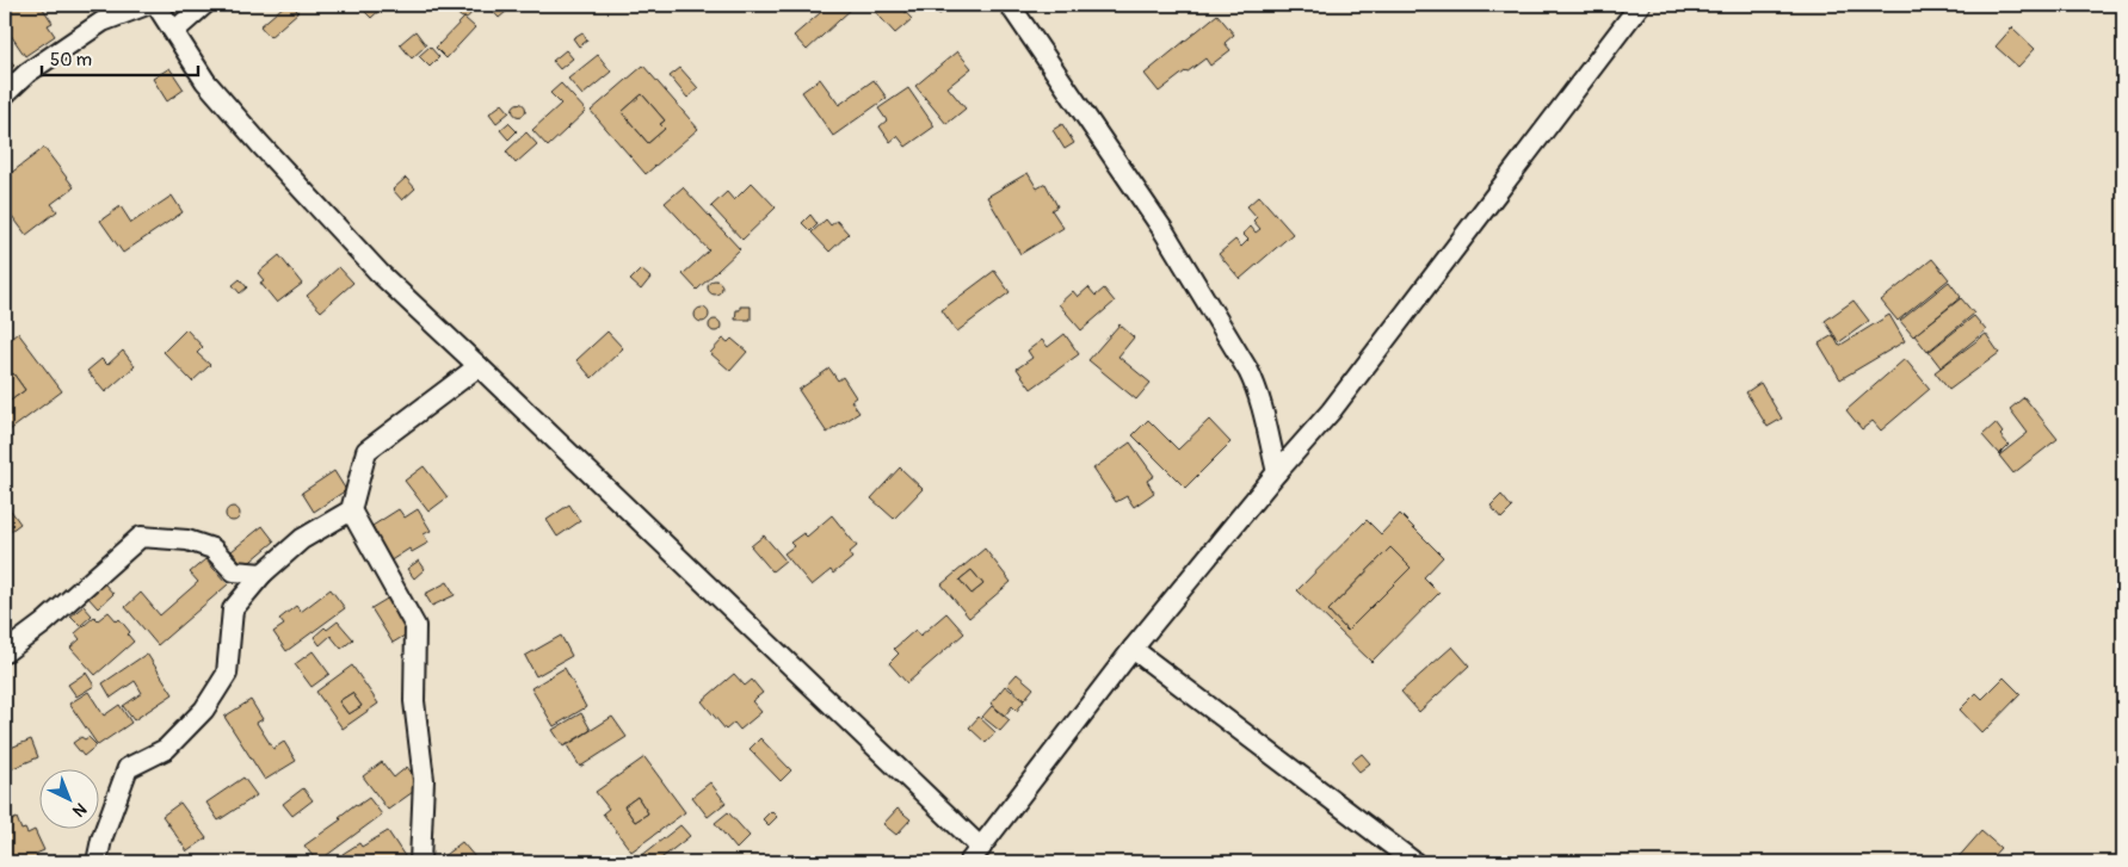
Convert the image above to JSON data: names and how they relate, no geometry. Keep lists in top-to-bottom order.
{
  "scale_bar": "50 m",
  "north": "bottom right"
}
